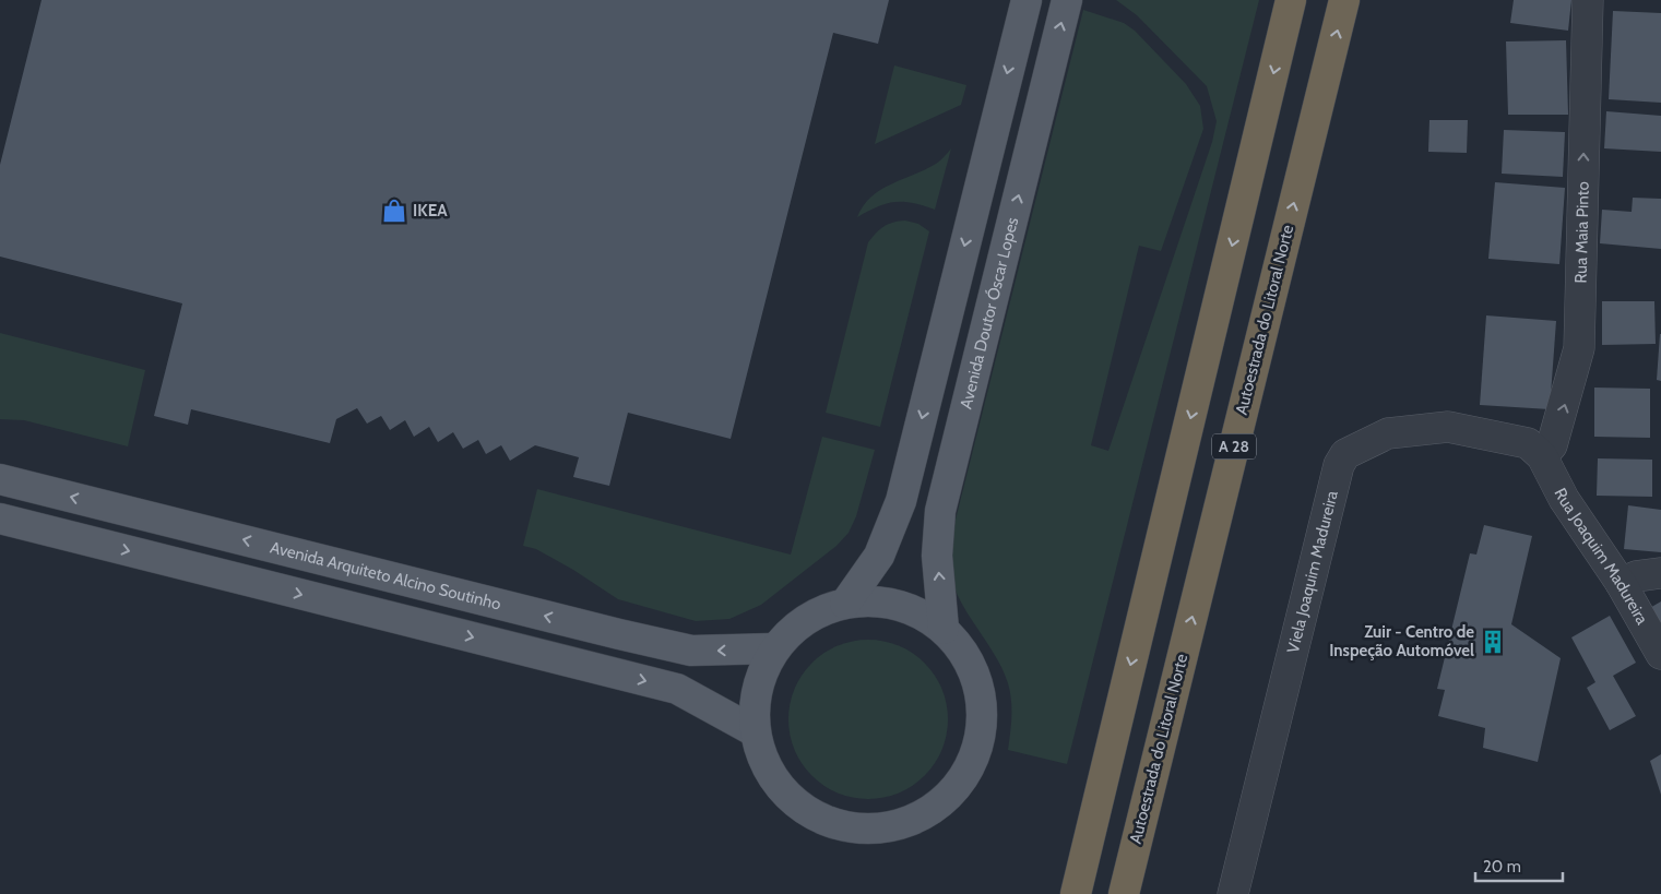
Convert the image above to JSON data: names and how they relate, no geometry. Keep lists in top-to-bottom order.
{
  "streets": {
    "highway": ["Autoestrada do Litoral Norte", "A 28"],
    "main road": ["Avenida Doutor Óscar Lopes", "Avenida Arquiteto Alcino Soutinho"],
    "street": ["Rua Maia Pinto", "Rua Joaquim Madureira", "Viela Joaquim Madureira"]
  },
  "crossings": [
    ["Rua Maia Pinto", "Rua Joaquim Madureira"],
    ["Rua Maia Pinto", "Viela Joaquim Madureira"],
    ["Rua Joaquim Madureira", "Viela Joaquim Madureira"]
  ],
  "one_way": ["Rua Maia Pinto"],
  "places": {
    "shop": ["IKEA"],
    "building": ["Zuir - Centro de Inspeção Automóvel"]
  },
  "scale_bar": "20 m"
}
